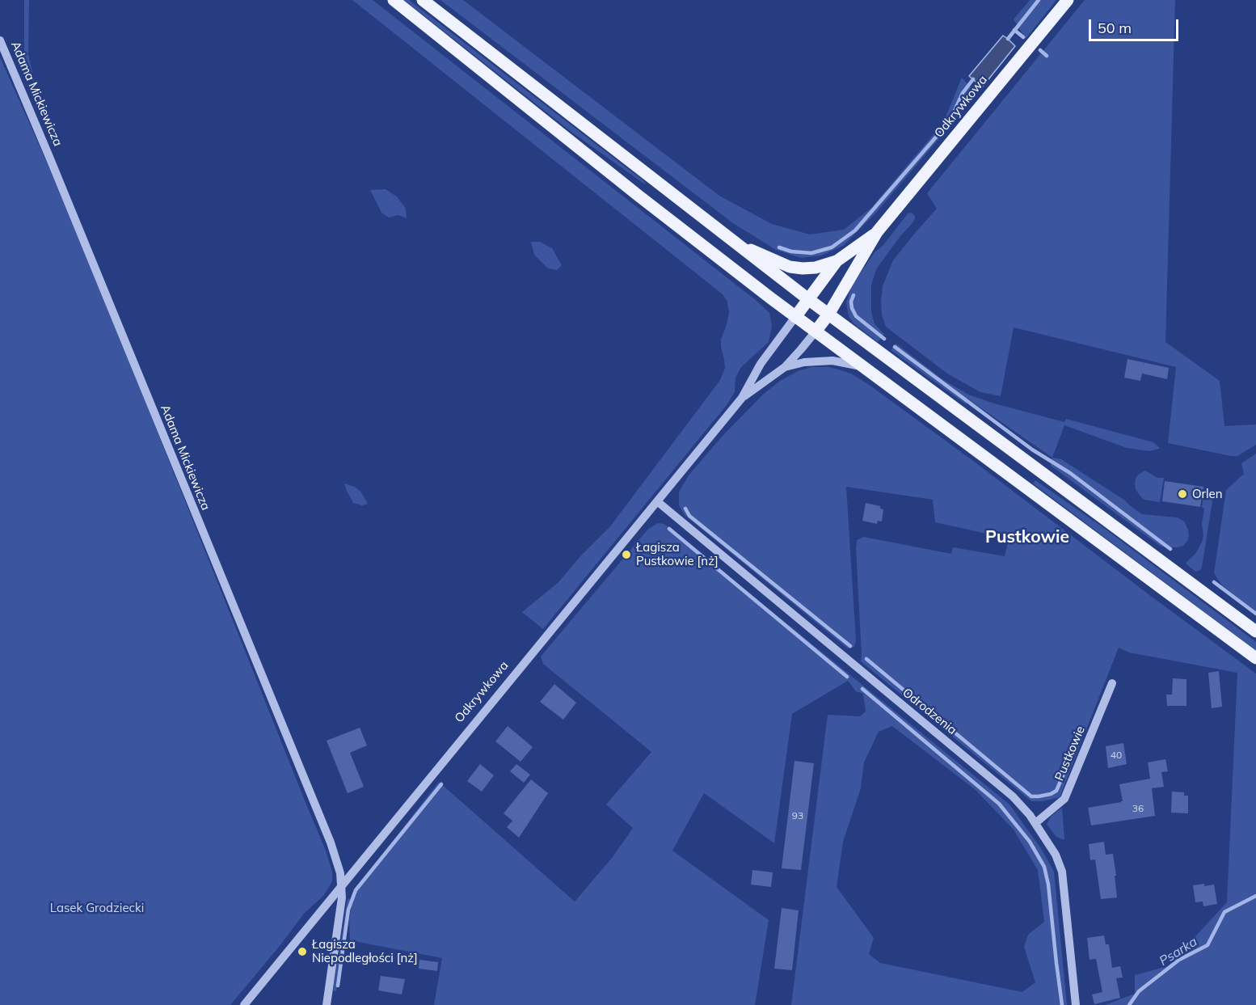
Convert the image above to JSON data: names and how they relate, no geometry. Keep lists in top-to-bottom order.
{
  "streets": {
    "main road": ["Odkrywkowa"],
    "street": ["Adama Mickiewicza", "Odrodzenia", "Pustkowie"]
  },
  "crossings": [
    ["Adama Mickiewicza", "Odkrywkowa"],
    ["Odkrywkowa", "Odrodzenia"],
    ["Odrodzenia", "Pustkowie"]
  ],
  "districts": ["Pustkowie"],
  "water": ["Psarka"],
  "parks": ["Lasek Grodziecki"],
  "places": ["Orlen", "Łagisza Pustkowie [nż]", "Łagisza Niepodległości [nż]"],
  "house_numbers": ["40", "36", "93"],
  "scale_bar": "50 m"
}
